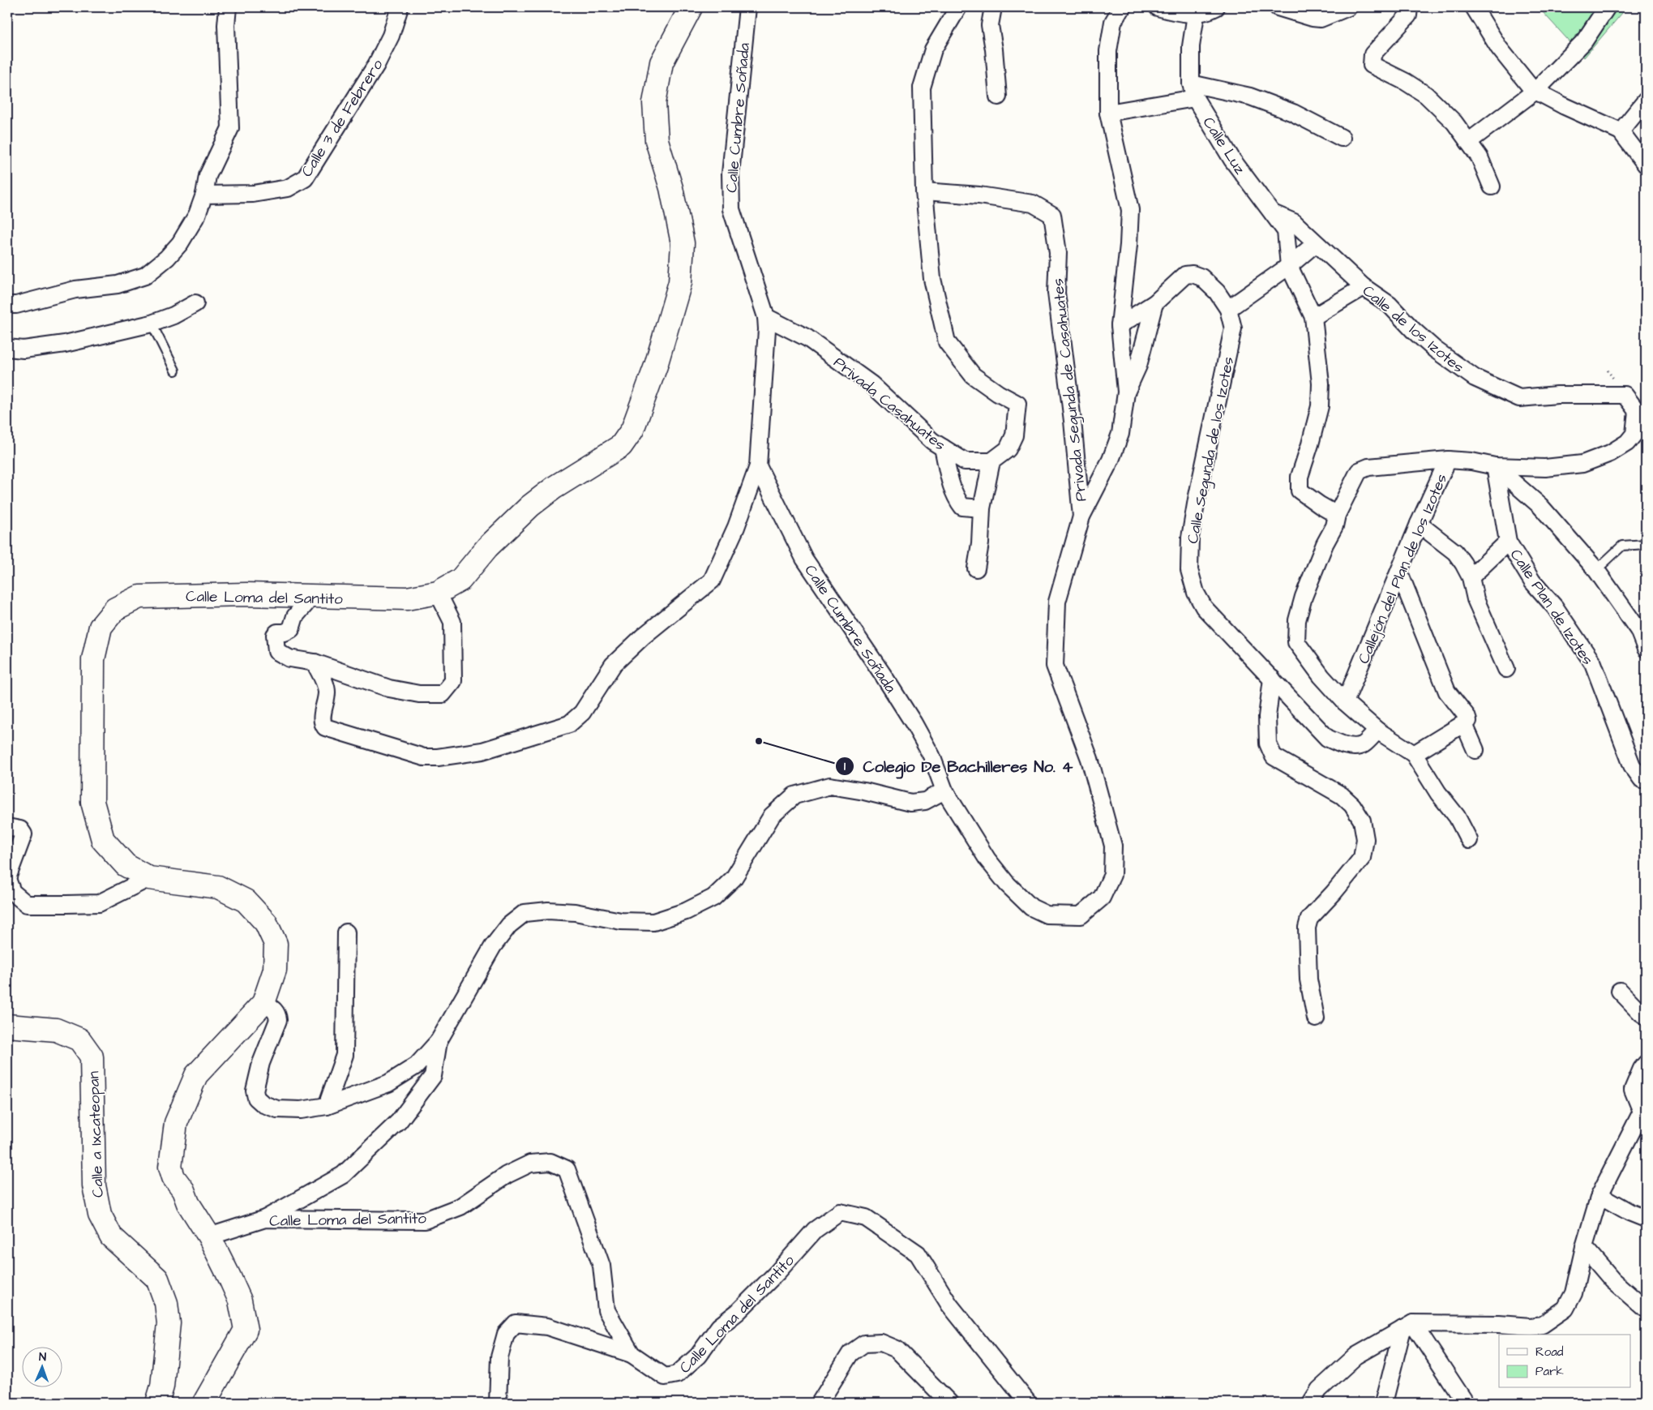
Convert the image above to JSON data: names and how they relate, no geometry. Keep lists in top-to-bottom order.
{
  "streets": {
    "main road": ["Calle Loma del Santito", "Calle a Ixcateopan"],
    "street": [
      "Calle 3 de Febrero",
      "Calle Cumbre Soñada",
      "Calle Luz",
      "Calle de los Izotes",
      "Privada Segunda de Casahuates",
      "Privada Casahuates",
      "Calle Segunda de los Izotes",
      "Callejón del Plan de los Izotes",
      "Calle Plan de Izotes"
    ]
  },
  "crossings": [
    ["Calle Cumbre Soñada", "Privada Casahuates"],
    ["Calle Luz", "Calle de los Izotes"],
    ["Calle de los Izotes", "Callejón del Plan de los Izotes"]
  ],
  "places": ["Colegio De Bachilleres No. 4"],
  "legend": ["Road", "Park"],
  "north": "top"
}
